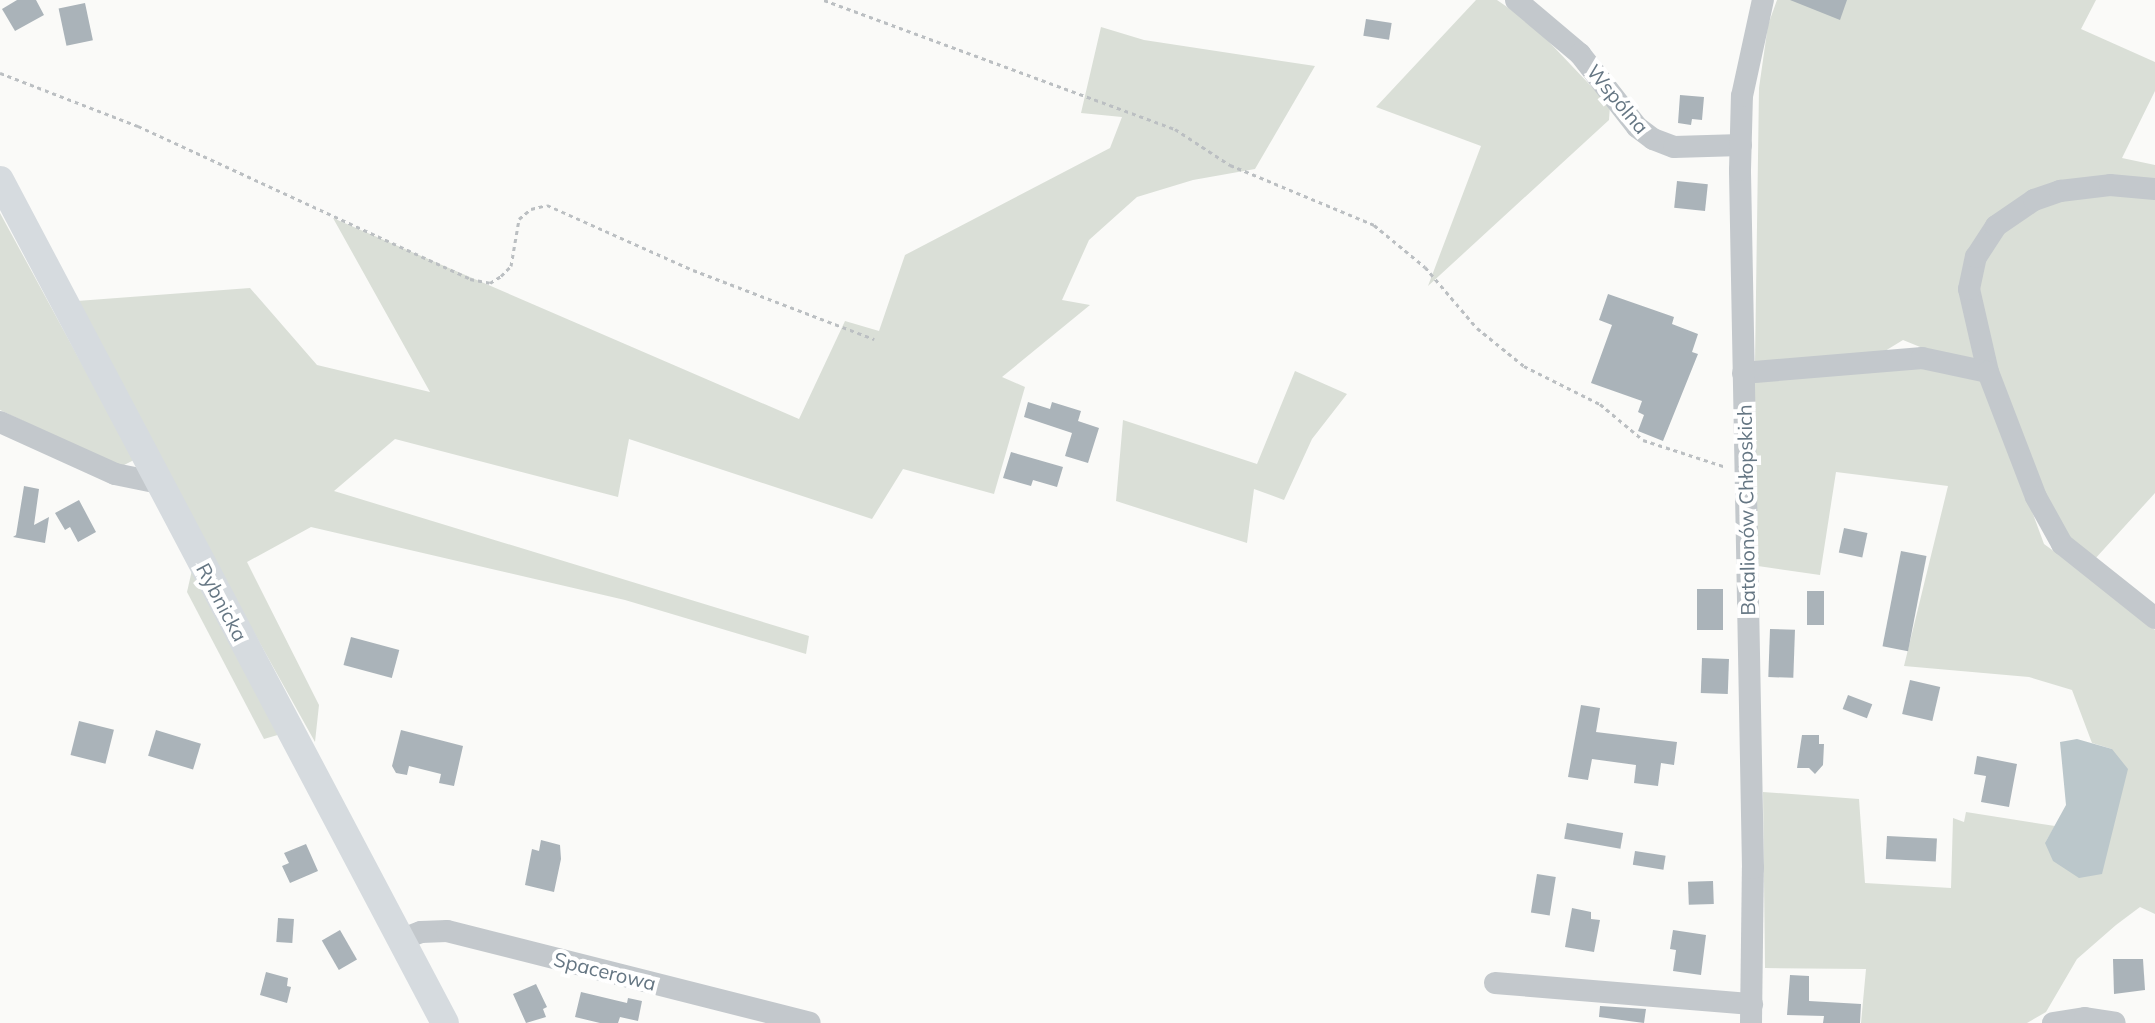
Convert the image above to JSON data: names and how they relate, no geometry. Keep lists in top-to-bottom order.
{
  "streets": {
    "main road": ["Rybnicka"],
    "street": ["Wspólna", "Batalionów Chłopskich", "Spacerowa"]
  },
  "crossings": [
    ["Wspólna", "Batalionów Chłopskich"],
    ["Rybnicka", "Spacerowa"]
  ]
}
